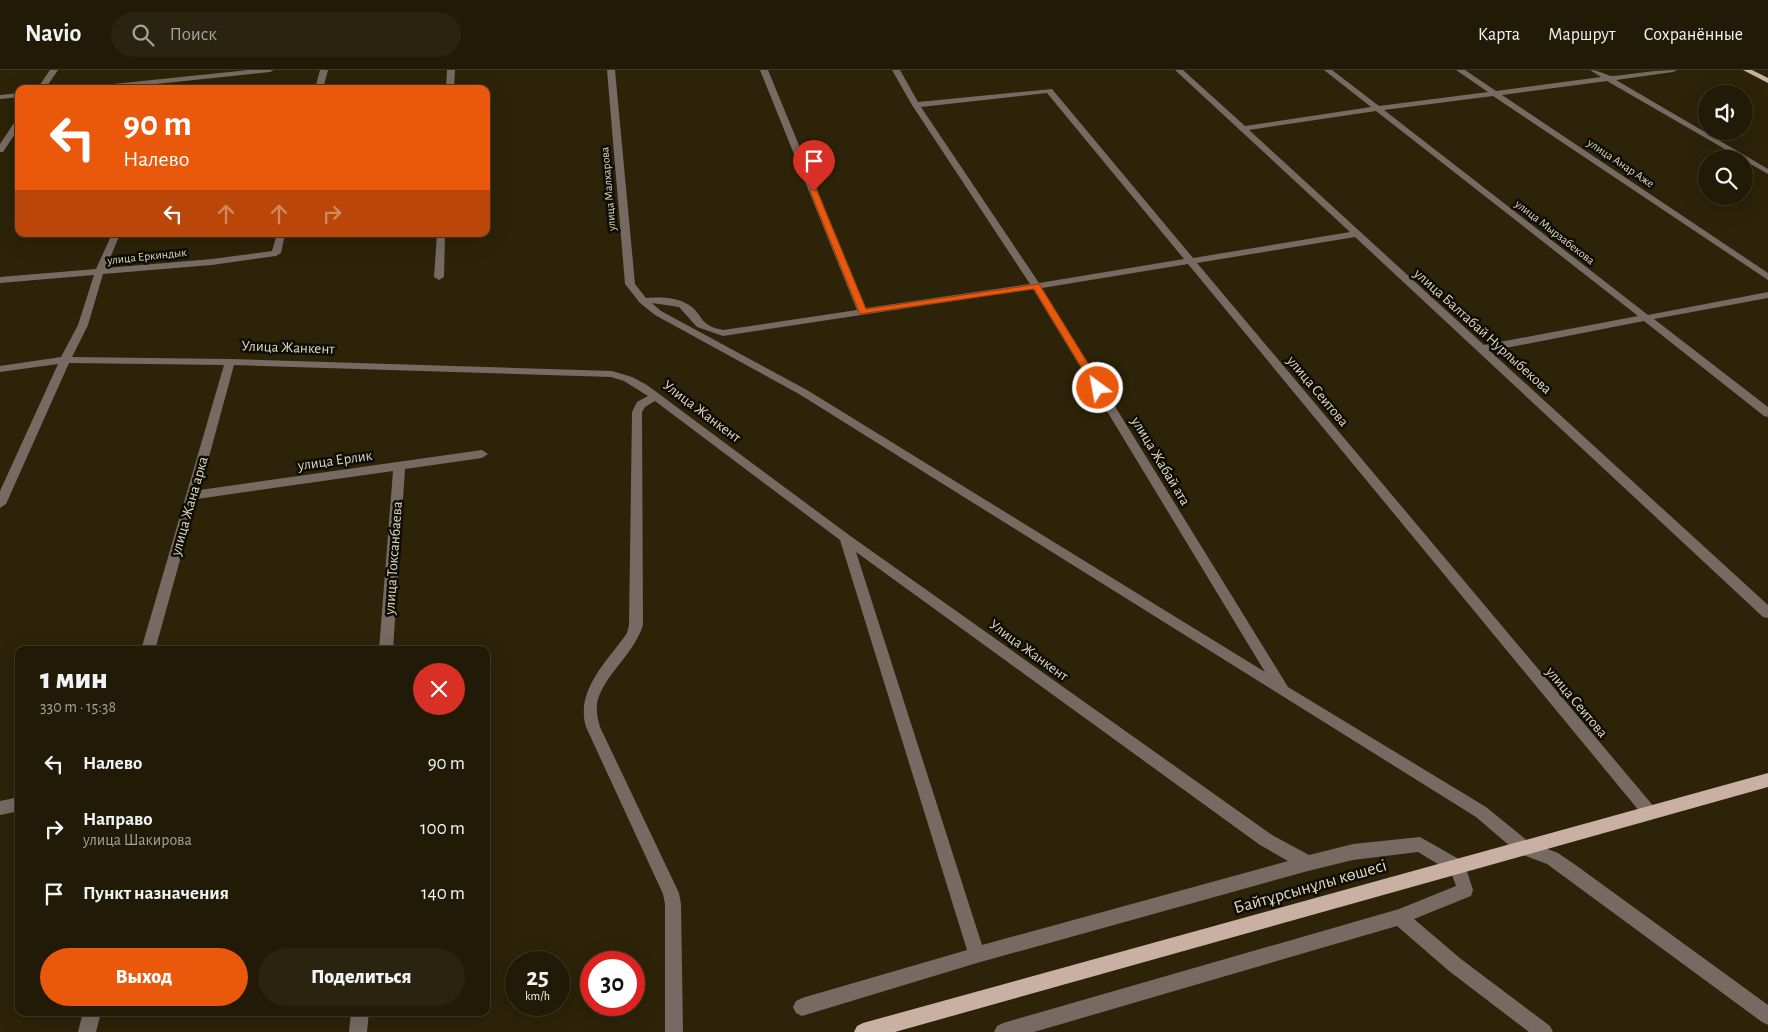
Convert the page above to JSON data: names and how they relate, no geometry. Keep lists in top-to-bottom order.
{
  "streets": {
    "main road": ["Байтұрсынұлы көшесі"],
    "street": [
      "улица Анар Аже",
      "улица Малхарова",
      "улица Мырзабекова",
      "улица Еркиндык",
      "улица Балтабай Нурлыбекова",
      "Улица Жанкент",
      "улица Сеитова",
      "улица Ерлик",
      "улица Жабай ата",
      "улица Жана арка",
      "улица Токсанбаева"
    ]
  },
  "crossings": [
    ["Улица Жанкент", "улица Жана арка"],
    ["улица Сеитова", "улица Жабай ата"],
    ["улица Сеитова", "Байтұрсынұлы көшесі"],
    ["улица Ерлик", "улица Жана арка"],
    ["улица Ерлик", "улица Токсанбаева"]
  ],
  "page": {
    "header": "Navio",
    "search": "Поиск",
    "nav": ["Карта", "Маршрут", "Сохранённые"],
    "turn": ["90 m", "Налево"],
    "heading": ["1 мин", "330 m · 15:38"],
    "list": [
      {
        "name": "Налево",
        "value": "90 m"
      },
      {
        "name": "Направо",
        "note": "улица Шакирова",
        "value": "100 m"
      },
      {
        "name": "Пункт назначения",
        "value": "140 m"
      }
    ],
    "buttons": ["Выход", "Поделиться"],
    "speed": "25 km/h",
    "limit": "30"
  }
}
